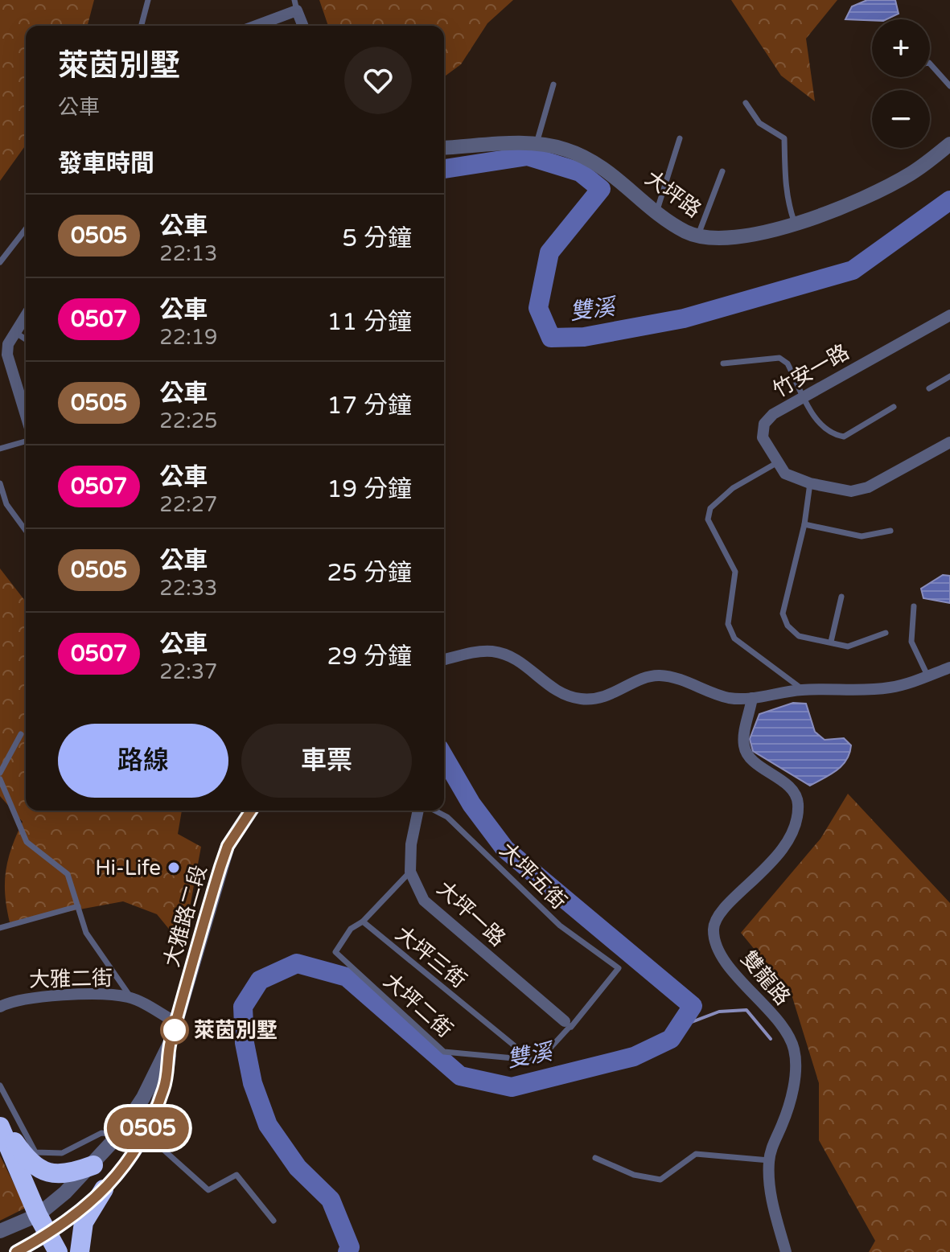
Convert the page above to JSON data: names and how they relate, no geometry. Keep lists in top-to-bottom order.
{
  "streets": {
    "street": [
      "大坪路",
      "竹安一路",
      "大坪一路",
      "大雅路二段",
      "雙龍路",
      "大雅二街"
    ],
    "lane": ["大坪五街", "大坪三街", "大坪二街"]
  },
  "crossings": [
    ["大坪五街", "大坪一路"],
    ["大雅路二段", "大雅二街"],
    ["大坪三街", "大坪二街"]
  ],
  "water": ["雙溪"],
  "places": ["Hi-Life", "萊茵別墅"],
  "lines": ["bus line 0505"],
  "page": {
    "on_map": "0505",
    "map_buttons": ["+", "−"],
    "heading": [
      ["萊茵別墅", "公車"],
      "發車時間"
    ],
    "list": [
      {
        "mark": "0505",
        "name": "公車",
        "note": "22:13",
        "value": "5 分鐘"
      },
      {
        "mark": "0507",
        "name": "公車",
        "note": "22:19",
        "value": "11 分鐘"
      },
      {
        "mark": "0505",
        "name": "公車",
        "note": "22:25",
        "value": "17 分鐘"
      },
      {
        "mark": "0507",
        "name": "公車",
        "note": "22:27",
        "value": "19 分鐘"
      },
      {
        "mark": "0505",
        "name": "公車",
        "note": "22:33",
        "value": "25 分鐘"
      },
      {
        "mark": "0507",
        "name": "公車",
        "note": "22:37",
        "value": "29 分鐘"
      }
    ],
    "buttons": ["路線", "車票"]
  }
}
